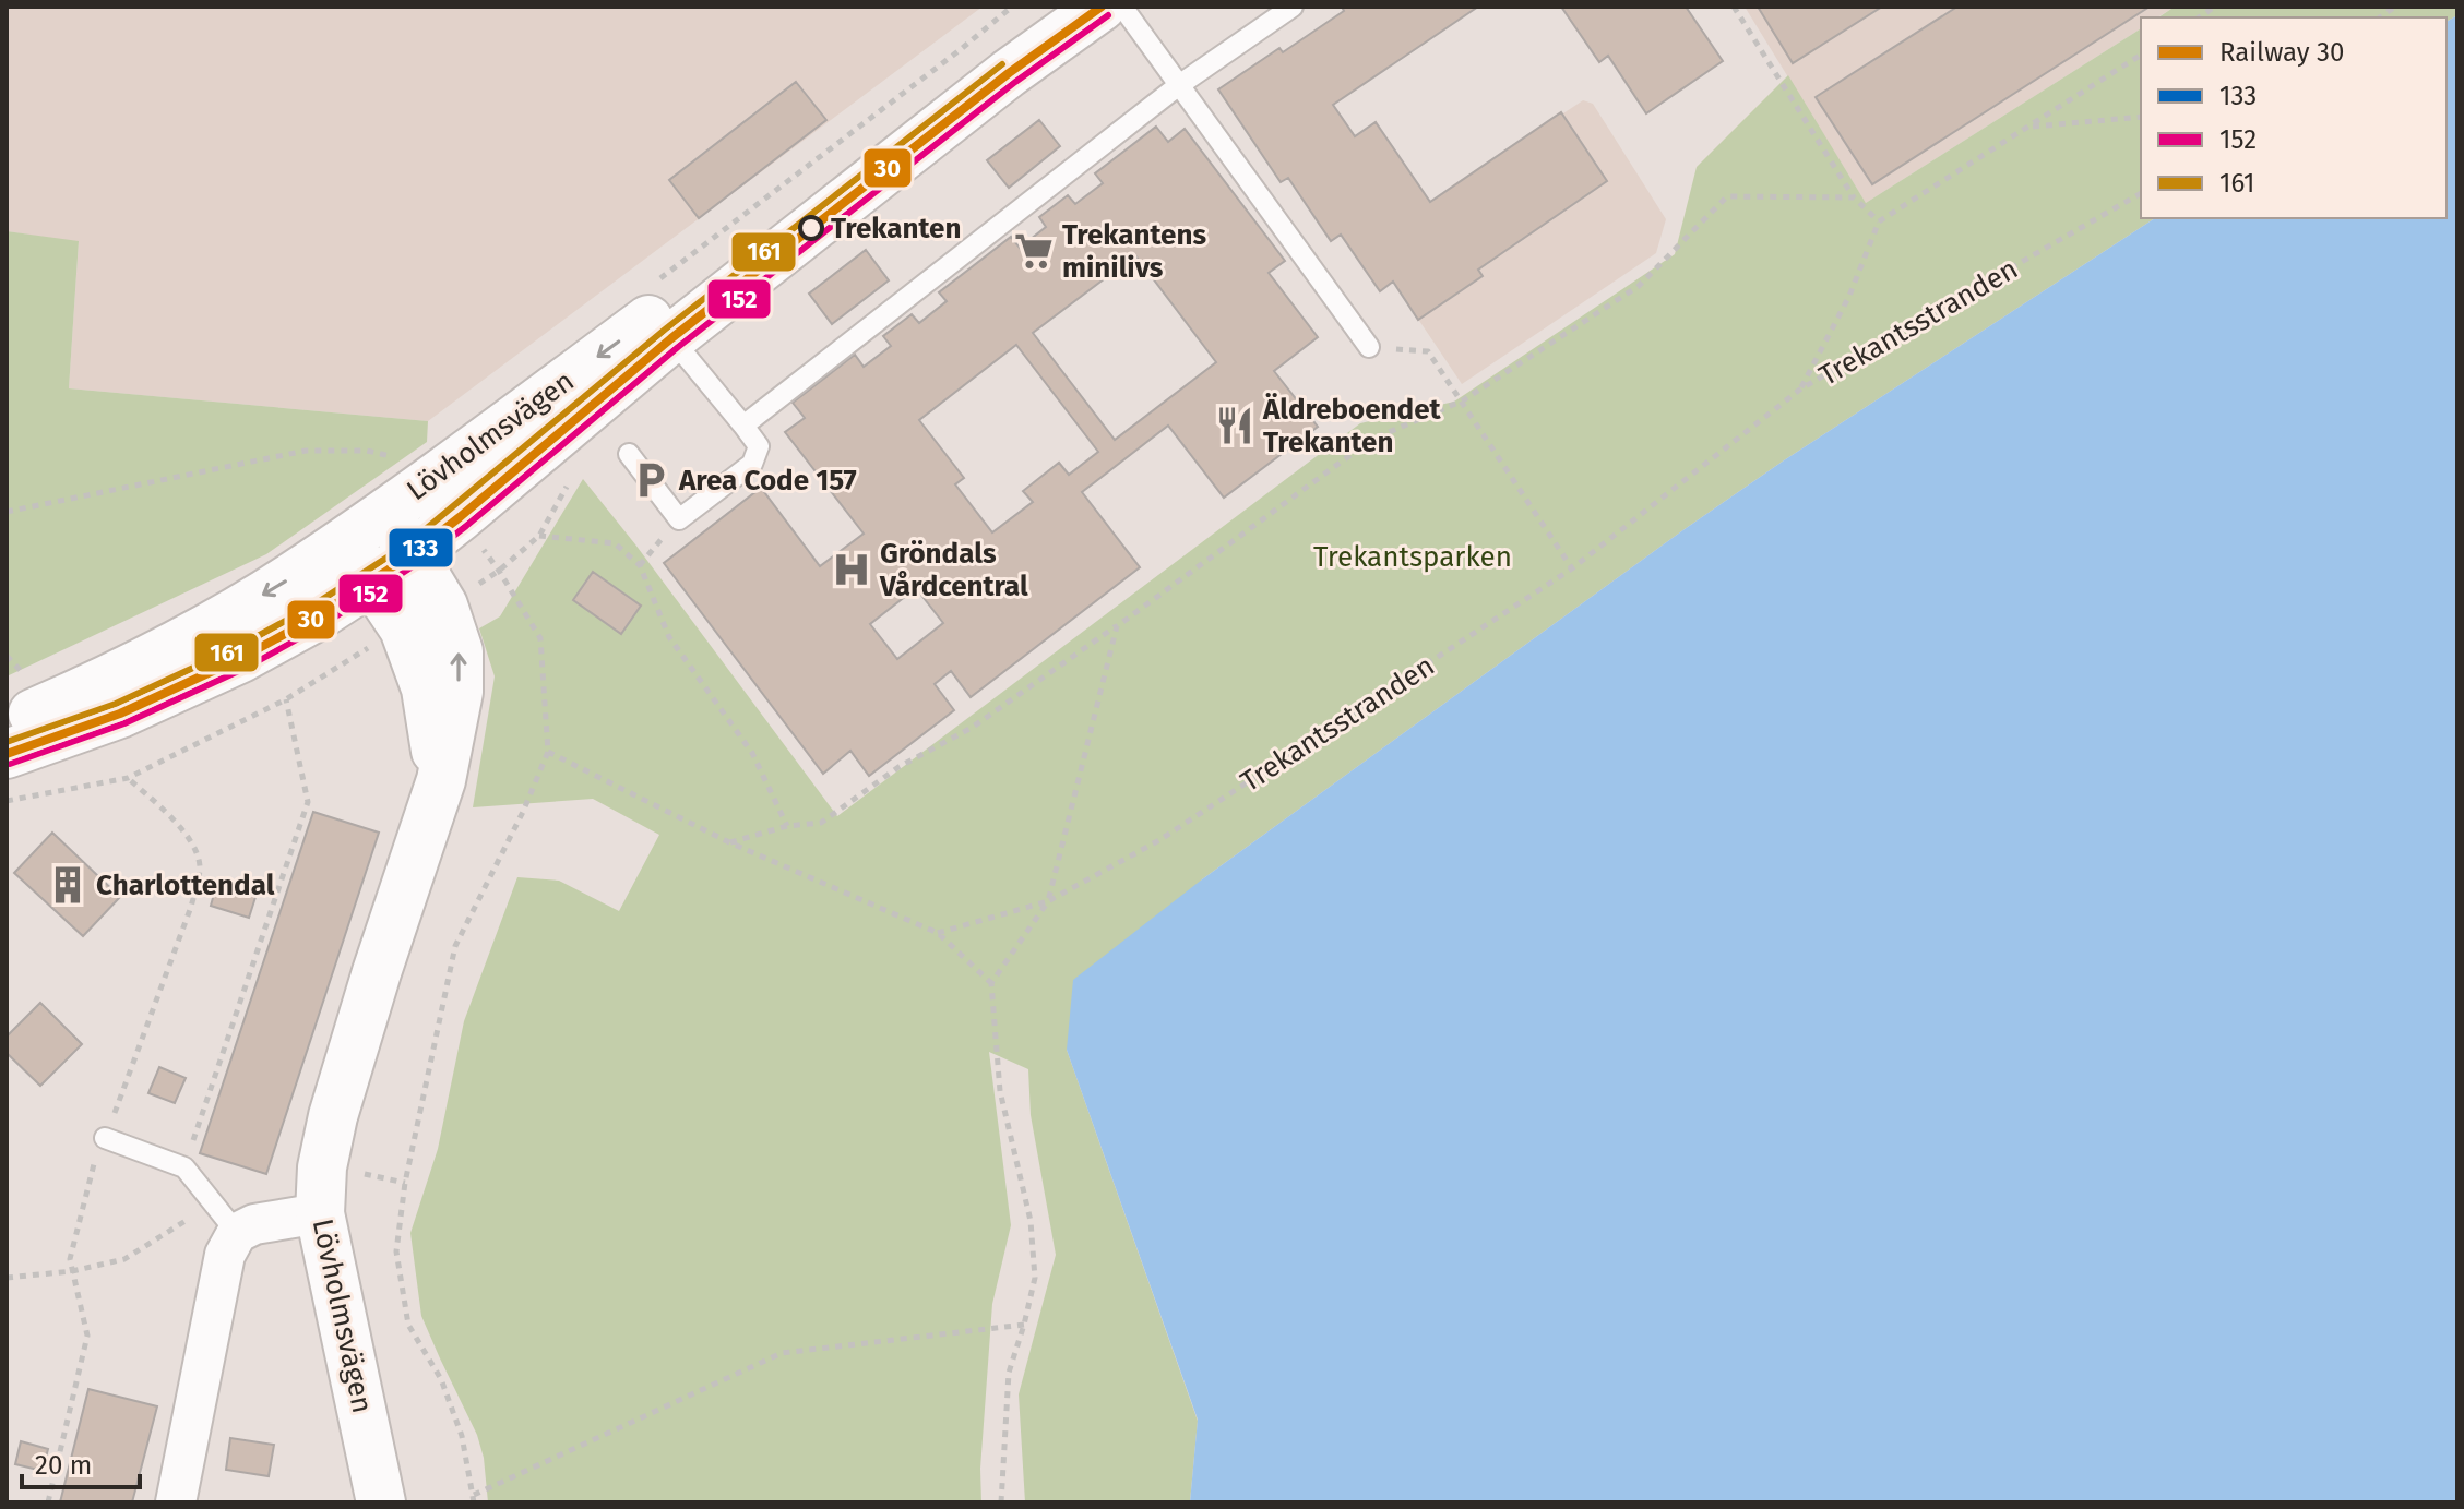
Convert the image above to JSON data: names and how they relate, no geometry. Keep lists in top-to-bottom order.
{
  "streets": {
    "street": ["Lövholmsvägen"],
    "path": ["Trekantsstranden"]
  },
  "parks": ["Trekantsparken"],
  "places": {
    "other": ["Trekanten"],
    "supermarket": ["Trekantens minilivs"],
    "restaurant": ["Äldreboendet Trekanten"],
    "parking": ["Area Code 157"],
    "hospital": ["Gröndals Vårdcentral"],
    "building": ["Charlottendal"]
  },
  "lines": [
    "rail line 30",
    "transit line 133",
    "transit line 152",
    "transit line 161"
  ],
  "legend": [
    "Railway 30",
    "133",
    "152",
    "161"
  ],
  "scale_bar": "20 m"
}
